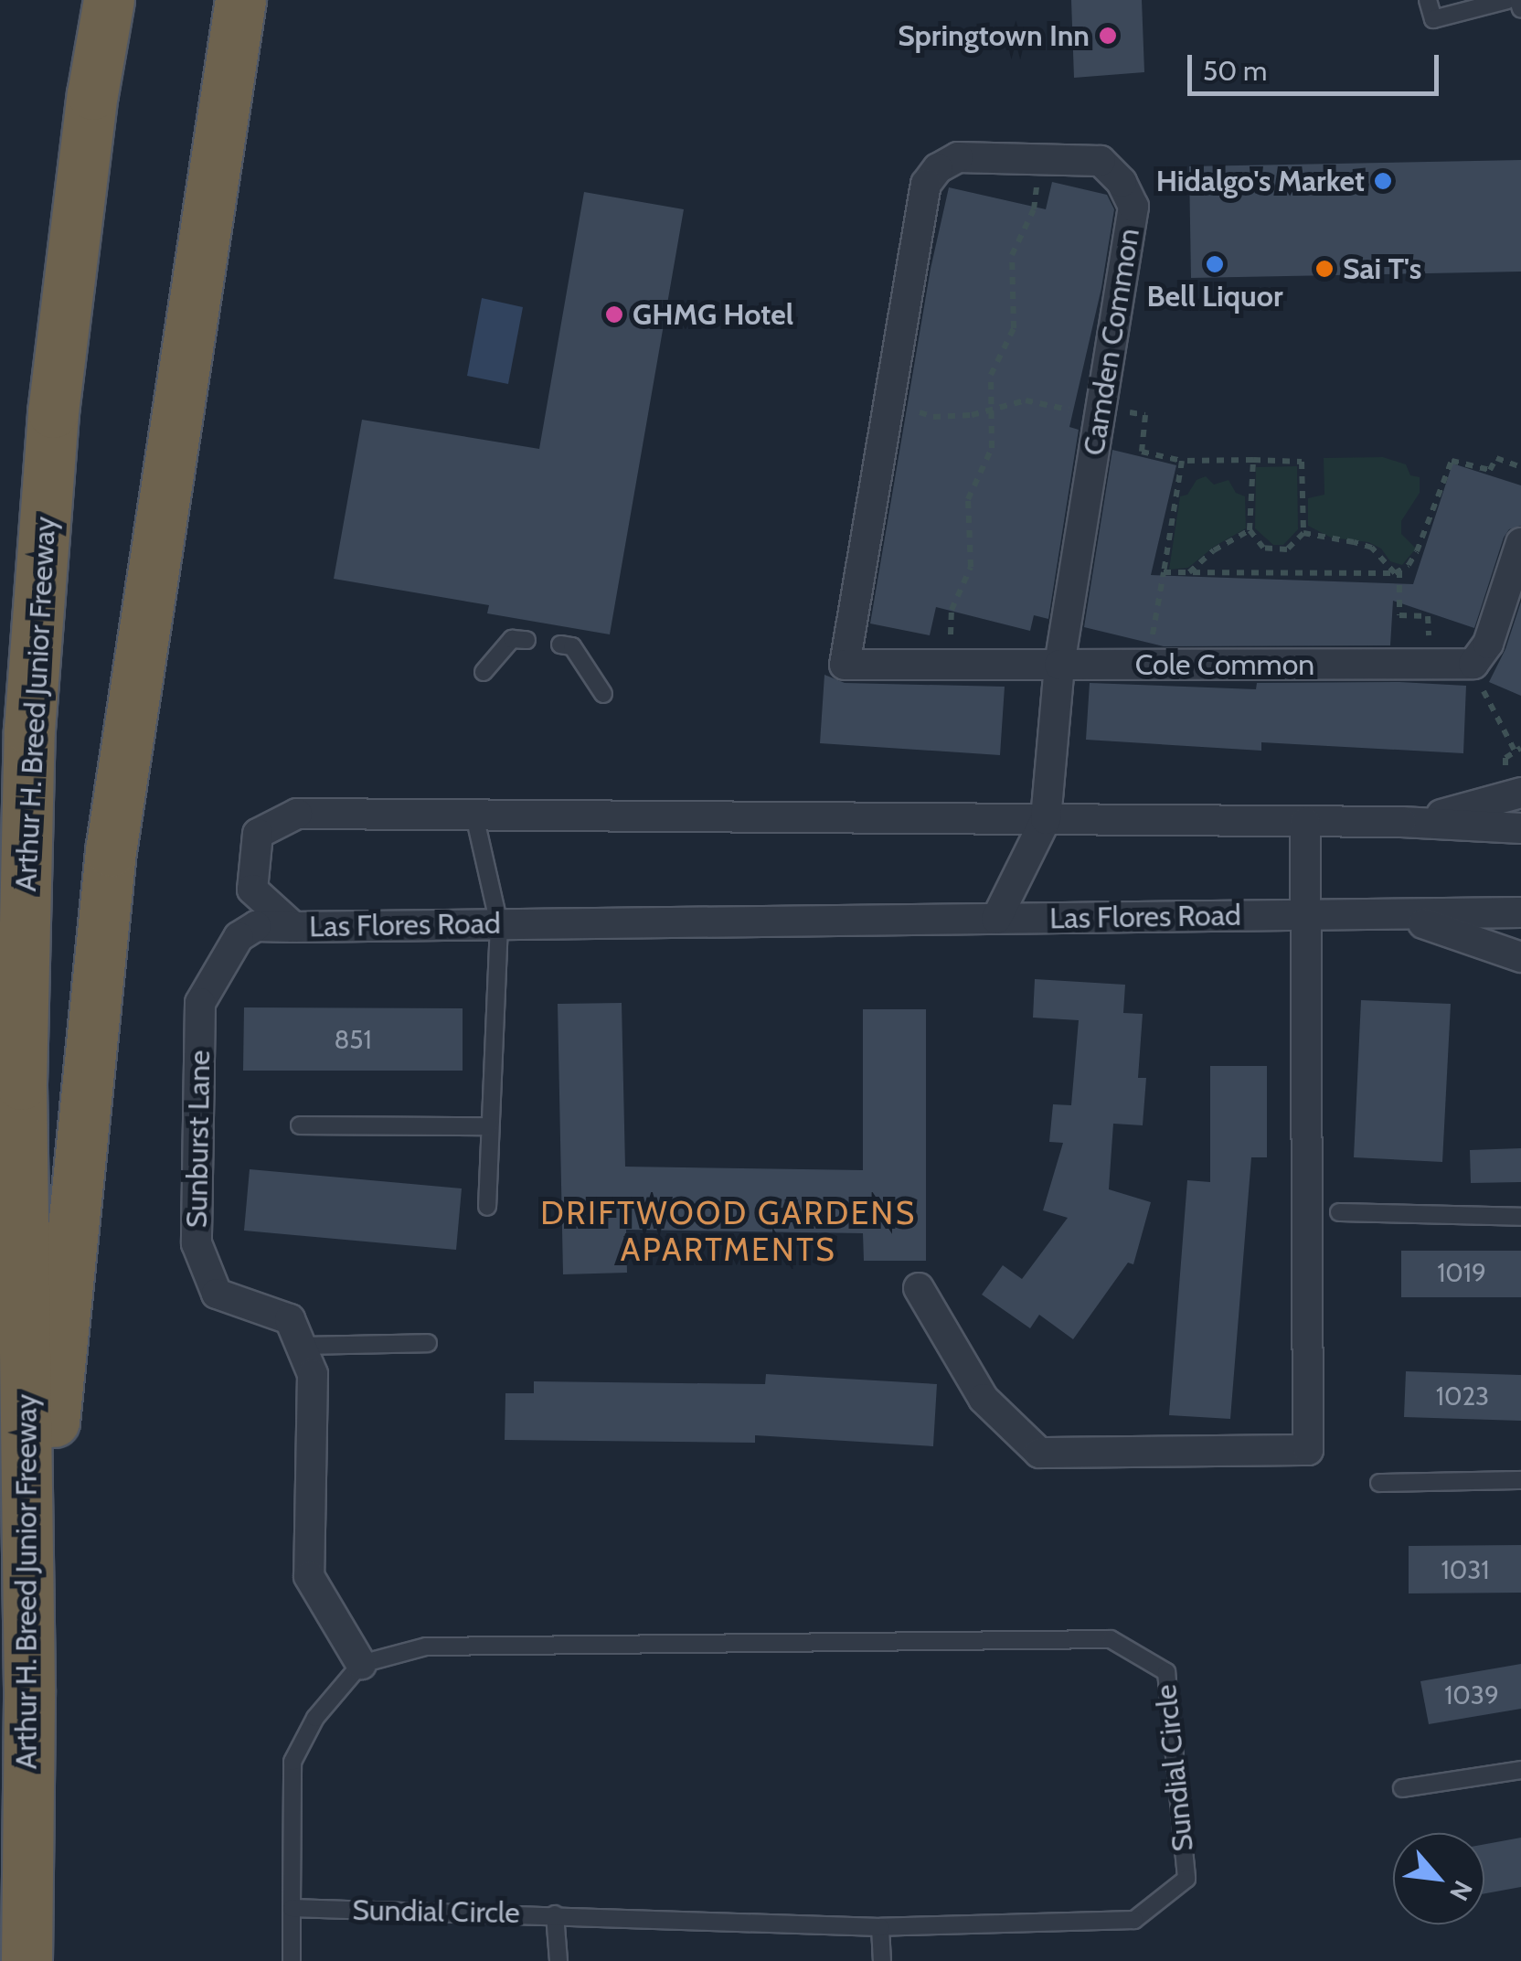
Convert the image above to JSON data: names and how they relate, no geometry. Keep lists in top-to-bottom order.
{
  "streets": {
    "highway": ["Arthur H. Breed Junior Freeway"],
    "street": [
      "Camden Common",
      "Cole Common",
      "Las Flores Road",
      "Sunburst Lane"
    ],
    "lane": ["Sundial Circle"]
  },
  "crossings": [
    ["Camden Common", "Cole Common"],
    ["Camden Common", "Las Flores Road"],
    ["Las Flores Road", "Sunburst Lane"],
    ["Sunburst Lane", "Sundial Circle"]
  ],
  "districts": ["DRIFTWOOD GARDENS APARTMENTS"],
  "places": [
    "Springtown Inn",
    "Hidalgo's Market",
    "Bell Liquor",
    "Sai T's",
    "GHMG Hotel"
  ],
  "house_numbers": [
    "851",
    "1019",
    "1023",
    "1031",
    "1039"
  ],
  "scale_bar": "50 m",
  "north": "bottom right"
}
